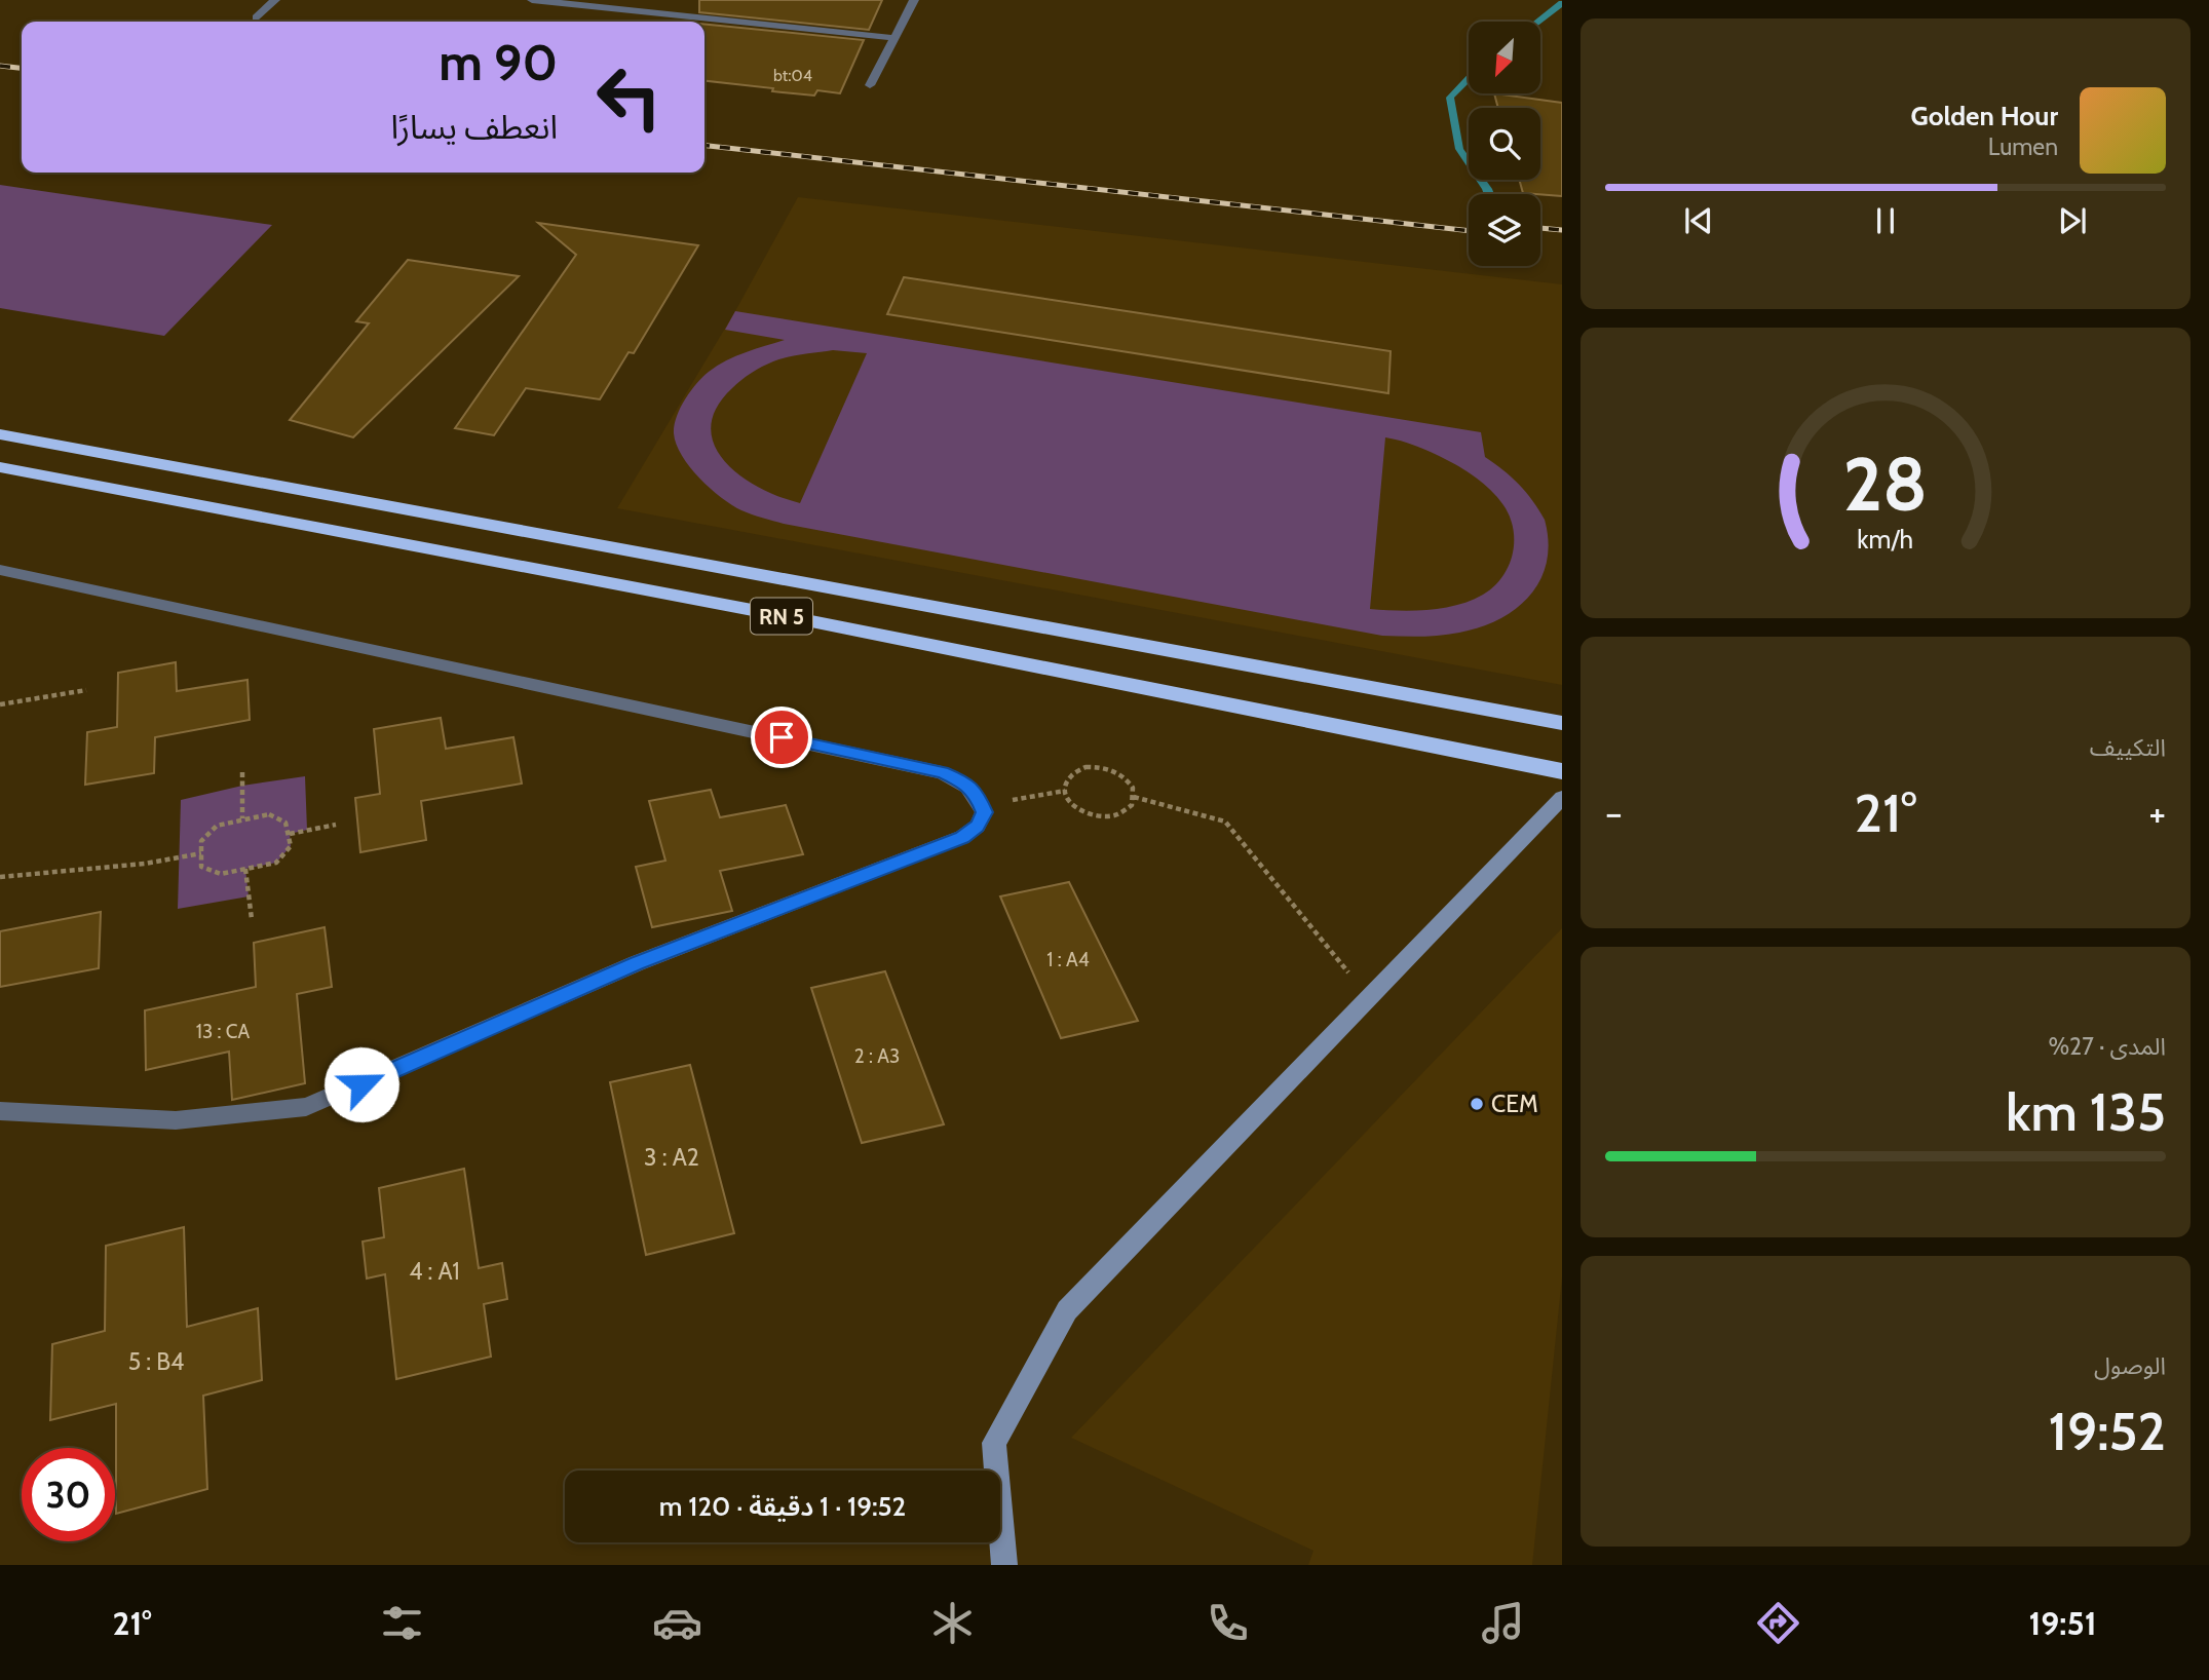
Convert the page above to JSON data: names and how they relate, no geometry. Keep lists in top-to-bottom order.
{
  "streets": {
    "highway": ["RN 5"]
  },
  "places": ["CEM"],
  "house_numbers": [
    "bt:04",
    "1 : A4",
    "13 : CA",
    "2 : A3",
    "3 : A2",
    "4 : A1",
    "5 : B4"
  ],
  "north": "bottom left",
  "page": {
    "turn": ["90 m", "انعطف يسارًا"],
    "song": ["Golden Hour", "Lumen"],
    "tile": [
      "التكييف",
      ["المدى · 27%", "135 km"],
      ["الوصول", "19:52"]
    ],
    "heat": ["−", "21°", "+"],
    "limit": "30",
    "trip": "19:52 · 1 دقيقة · 120 m",
    "tabs": ["19:51", "21°"],
    "gauge": ["28", "km/h"]
  }
}
